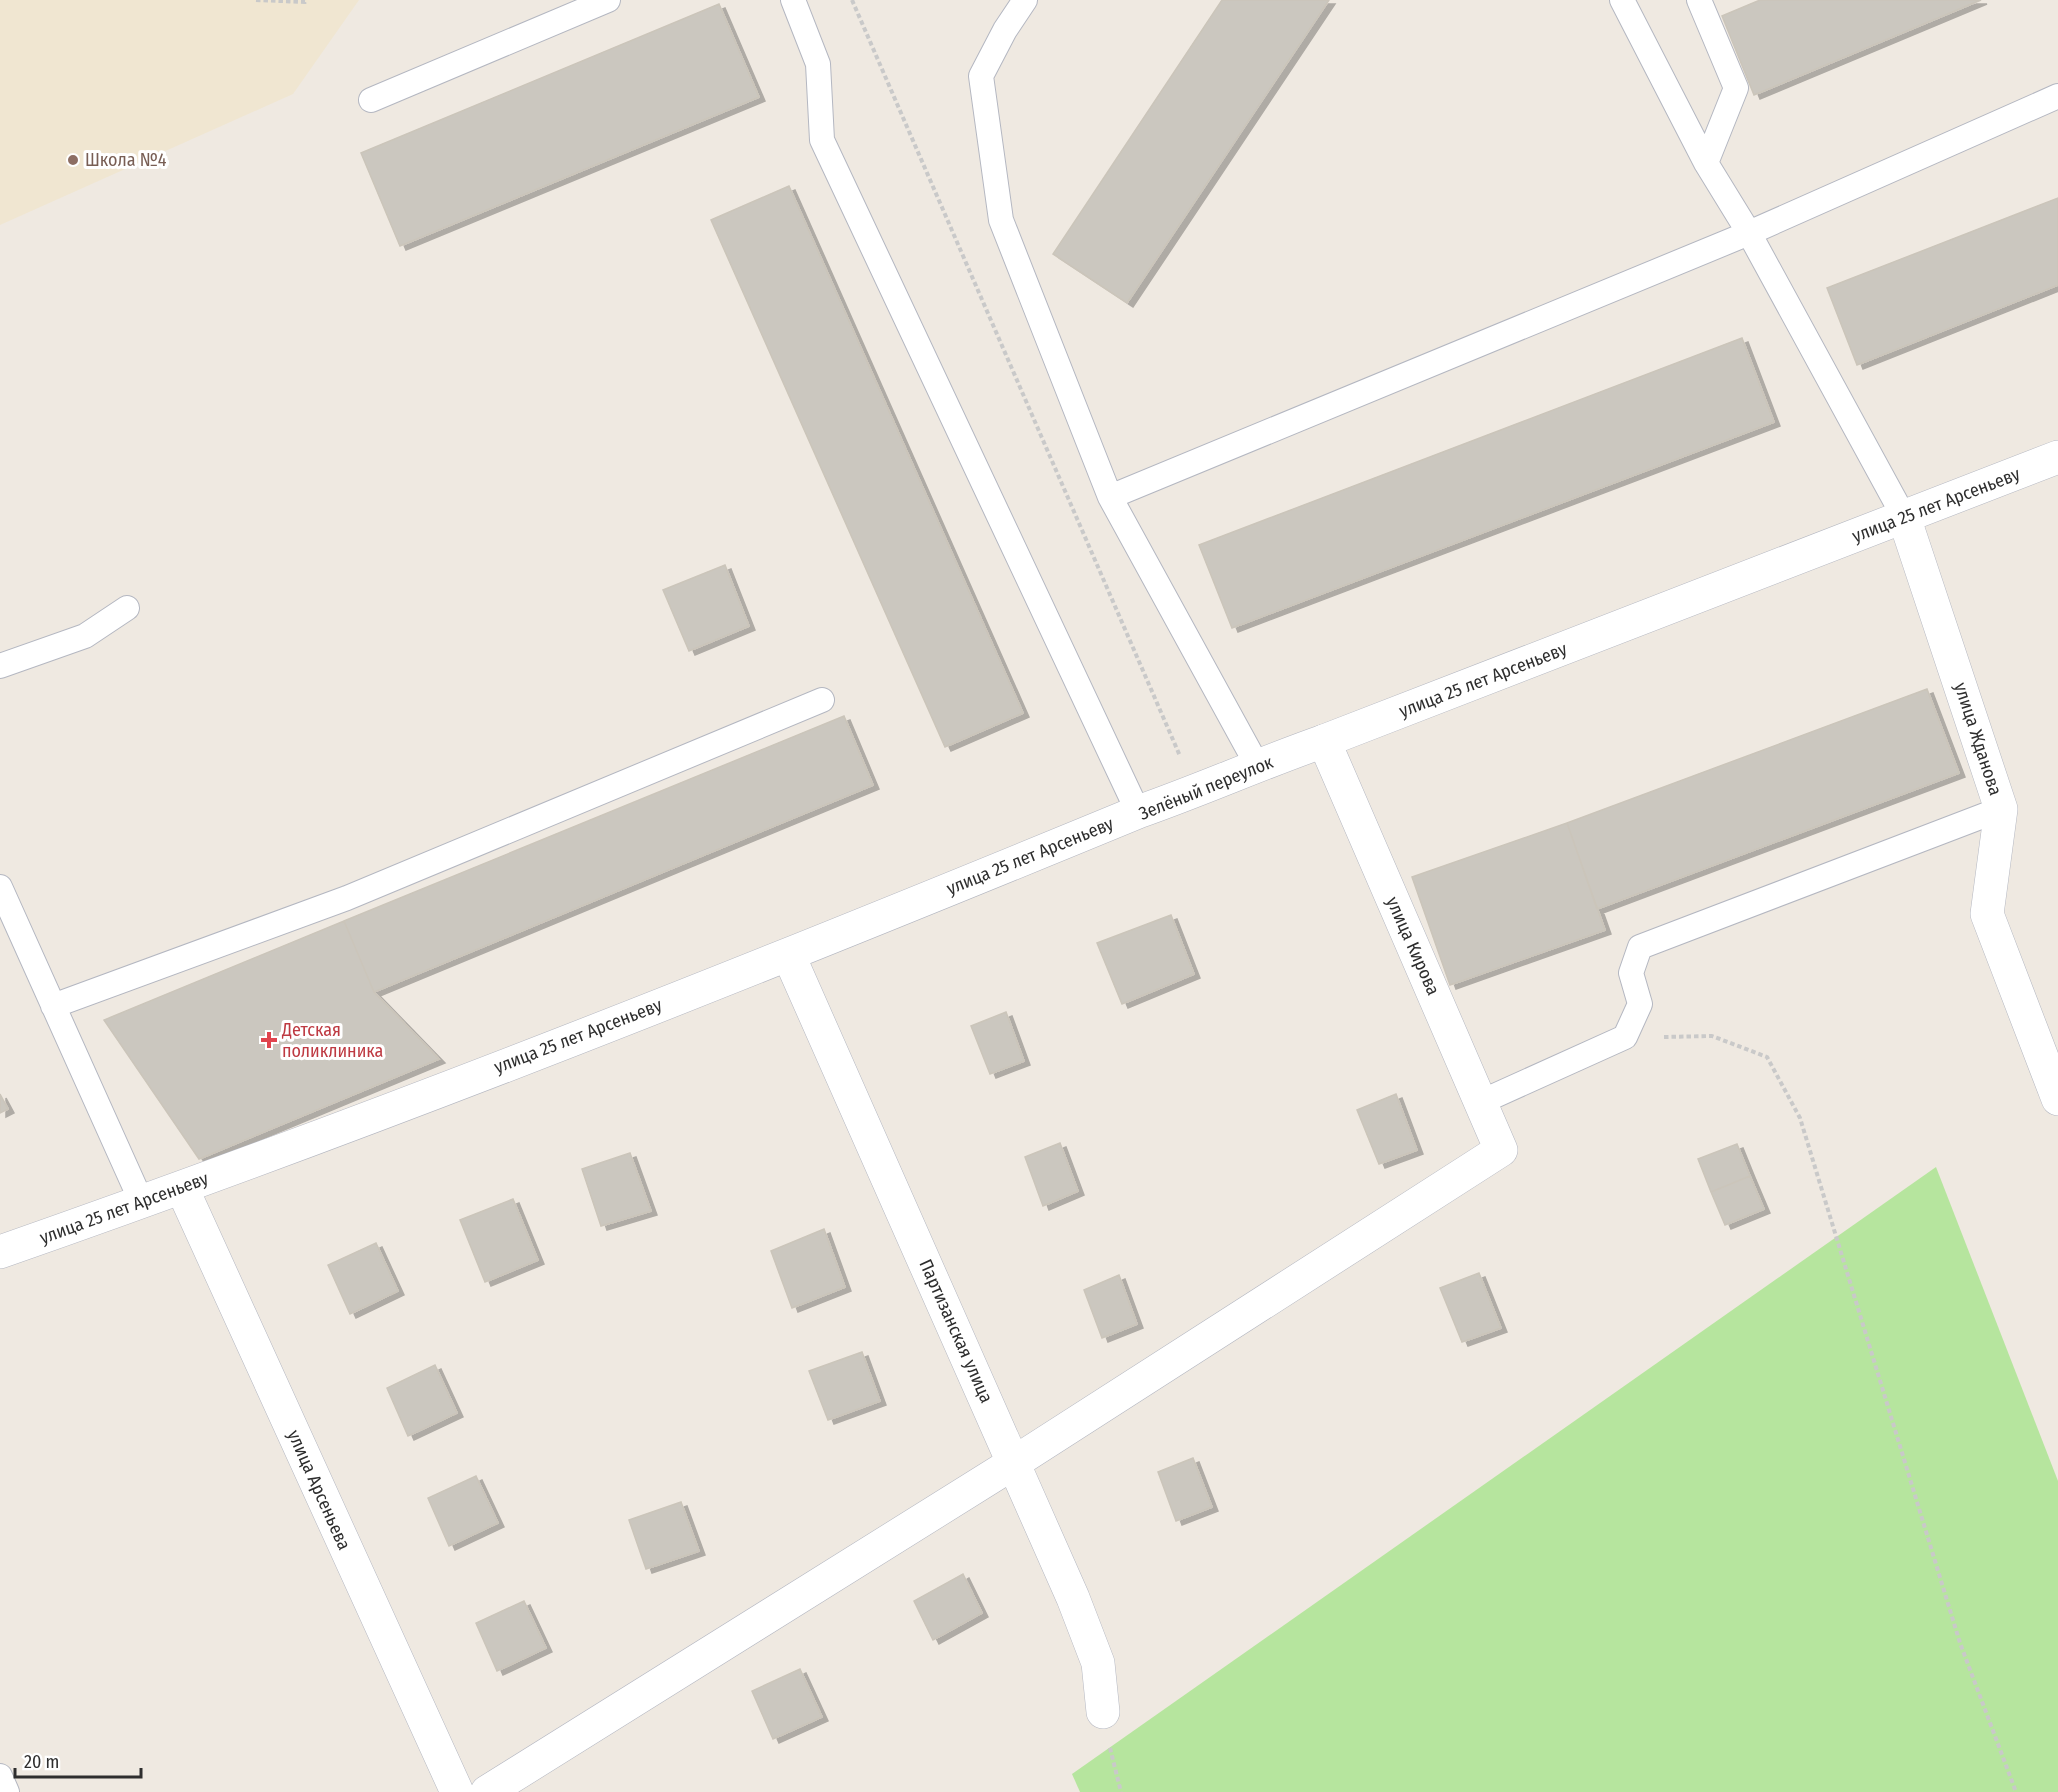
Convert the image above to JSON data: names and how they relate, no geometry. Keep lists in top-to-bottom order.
{
  "streets": {
    "street": [
      "улица 25 лет Арсеньеву",
      "улица Жданова",
      "Зелёный переулок",
      "улица Кирова",
      "Партизанская улица",
      "улица Арсеньева"
    ]
  },
  "crossings": [
    ["улица 25 лет Арсеньеву", "улица Жданова"],
    ["улица 25 лет Арсеньеву", "Зелёный переулок"],
    ["улица 25 лет Арсеньеву", "улица Кирова"],
    ["улица 25 лет Арсеньеву", "Партизанская улица"],
    ["улица 25 лет Арсеньеву", "улица Арсеньева"],
    ["Зелёный переулок", "улица Кирова"],
    ["Зелёный переулок", "Партизанская улица"],
    ["улица Кирова", "Партизанская улица"]
  ],
  "places": {
    "other": ["Школа №4"],
    "health": ["Детская поликлиника"]
  },
  "scale_bar": "20 m"
}
